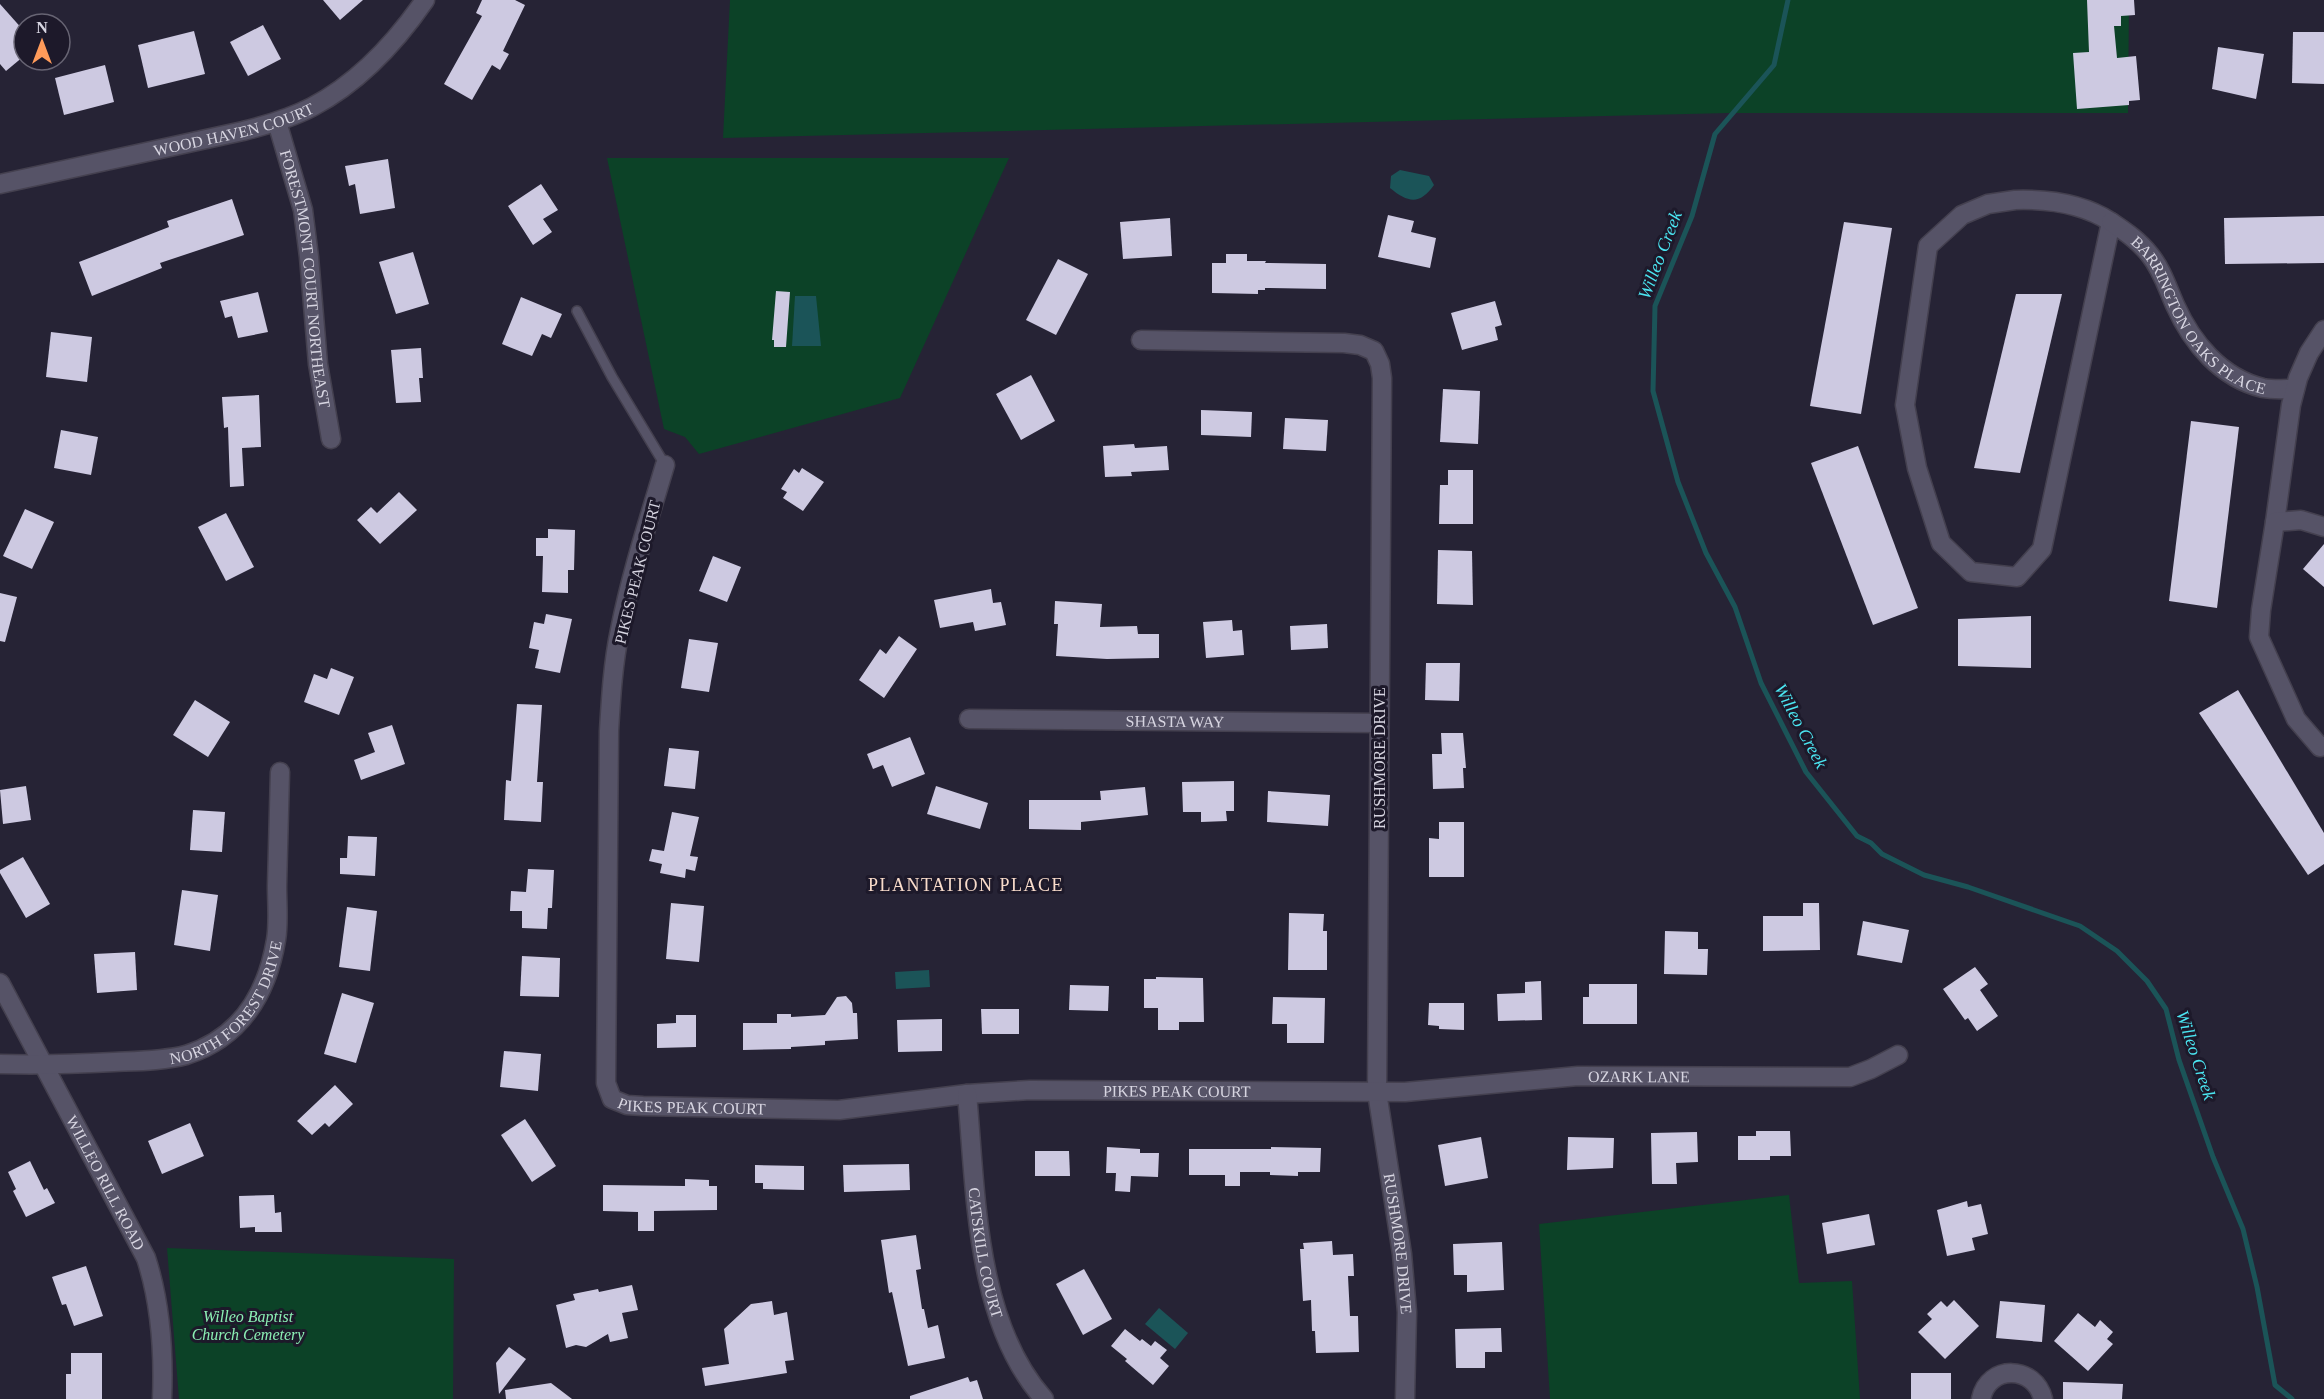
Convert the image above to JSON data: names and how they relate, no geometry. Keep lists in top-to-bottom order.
{
  "streets": {
    "street": [
      "WOOD HAVEN COURT",
      "FORESTMONT COURT NORTHEAST",
      "BARRINGTON OAKS PLACE",
      "PIKES PEAK COURT",
      "SHASTA WAY",
      "RUSHMORE DRIVE",
      "NORTH FOREST DRIVE",
      "OZARK LANE",
      "WILLEO RILL ROAD",
      "CATSKILL COURT"
    ]
  },
  "crossings": [
    ["WOOD HAVEN COURT", "FORESTMONT COURT NORTHEAST"],
    ["PIKES PEAK COURT", "RUSHMORE DRIVE"],
    ["PIKES PEAK COURT", "OZARK LANE"],
    ["PIKES PEAK COURT", "CATSKILL COURT"],
    ["SHASTA WAY", "RUSHMORE DRIVE"],
    ["RUSHMORE DRIVE", "OZARK LANE"],
    ["NORTH FOREST DRIVE", "WILLEO RILL ROAD"]
  ],
  "districts": ["PLANTATION PLACE"],
  "water": ["Willeo Creek"],
  "parks": ["Willeo Baptist Church Cemetery"],
  "north": "top"
}
